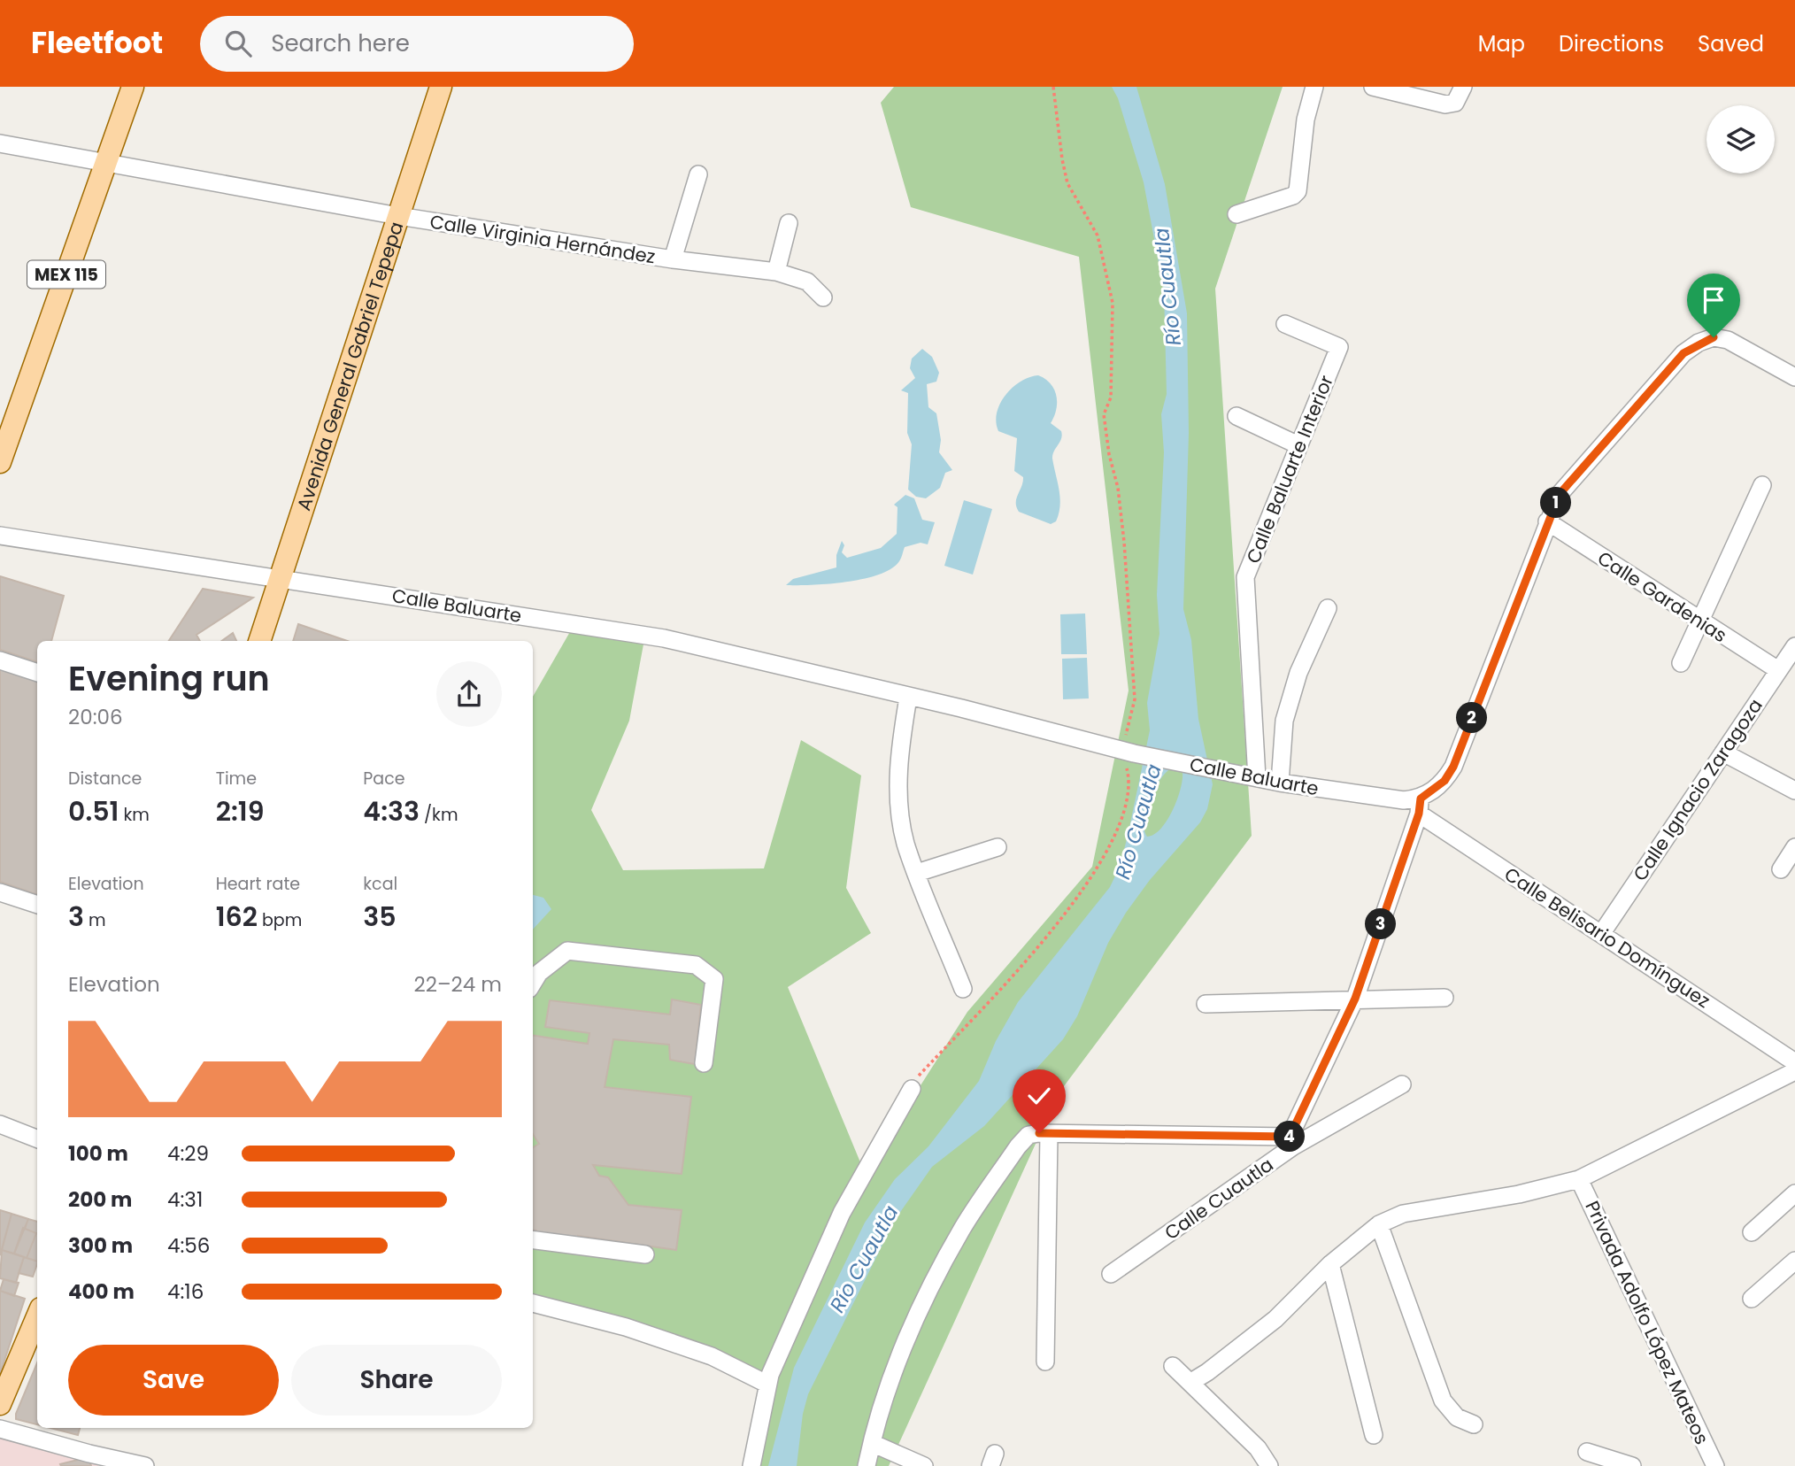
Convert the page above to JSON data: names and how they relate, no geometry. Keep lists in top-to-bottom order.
{
  "streets": {
    "main road": ["MEX 115", "Avenida General Gabriel Tepepa"],
    "street": [
      "Calle Virginia Hernández",
      "Calle Baluarte Interior",
      "Calle Gardenias",
      "Calle Baluarte",
      "Calle Ignacio Zaragoza",
      "Calle Belisario Domínguez",
      "Calle Cuautla",
      "Privada Adolfo López Mateos"
    ]
  },
  "crossings": [
    ["Calle Virginia Hernández", "MEX 115"],
    ["Calle Virginia Hernández", "Avenida General Gabriel Tepepa"],
    ["Avenida General Gabriel Tepepa", "Calle Baluarte"],
    ["Calle Baluarte Interior", "Calle Baluarte"],
    ["Calle Gardenias", "Calle Ignacio Zaragoza"],
    ["Calle Baluarte", "Calle Belisario Domínguez"],
    ["Calle Baluarte", "Calle Cuautla"],
    ["Calle Ignacio Zaragoza", "Calle Belisario Domínguez"],
    ["Calle Belisario Domínguez", "Calle Cuautla"]
  ],
  "water": ["Río Cuautla"],
  "page": {
    "header": "Fleetfoot",
    "search": "Search here",
    "nav": ["Map", "Directions", "Saved"],
    "pins": [
      "1",
      "2",
      "3",
      "4"
    ],
    "heading": ["Evening run", "20:06"],
    "stats": [
      ["Distance", "0.51 km"],
      ["Time", "2:19"],
      ["Pace", "4:33 /km"],
      ["Elevation", "3 m"],
      ["Heart rate", "162 bpm"],
      ["kcal", "35"]
    ],
    "chart": ["Elevation", "22–24 m"],
    "list": [
      {
        "name": "100 m",
        "note": "4:29"
      },
      {
        "name": "200 m",
        "note": "4:31"
      },
      {
        "name": "300 m",
        "note": "4:56"
      },
      {
        "name": "400 m",
        "note": "4:16"
      }
    ],
    "buttons": ["Save", "Share"]
  }
}
